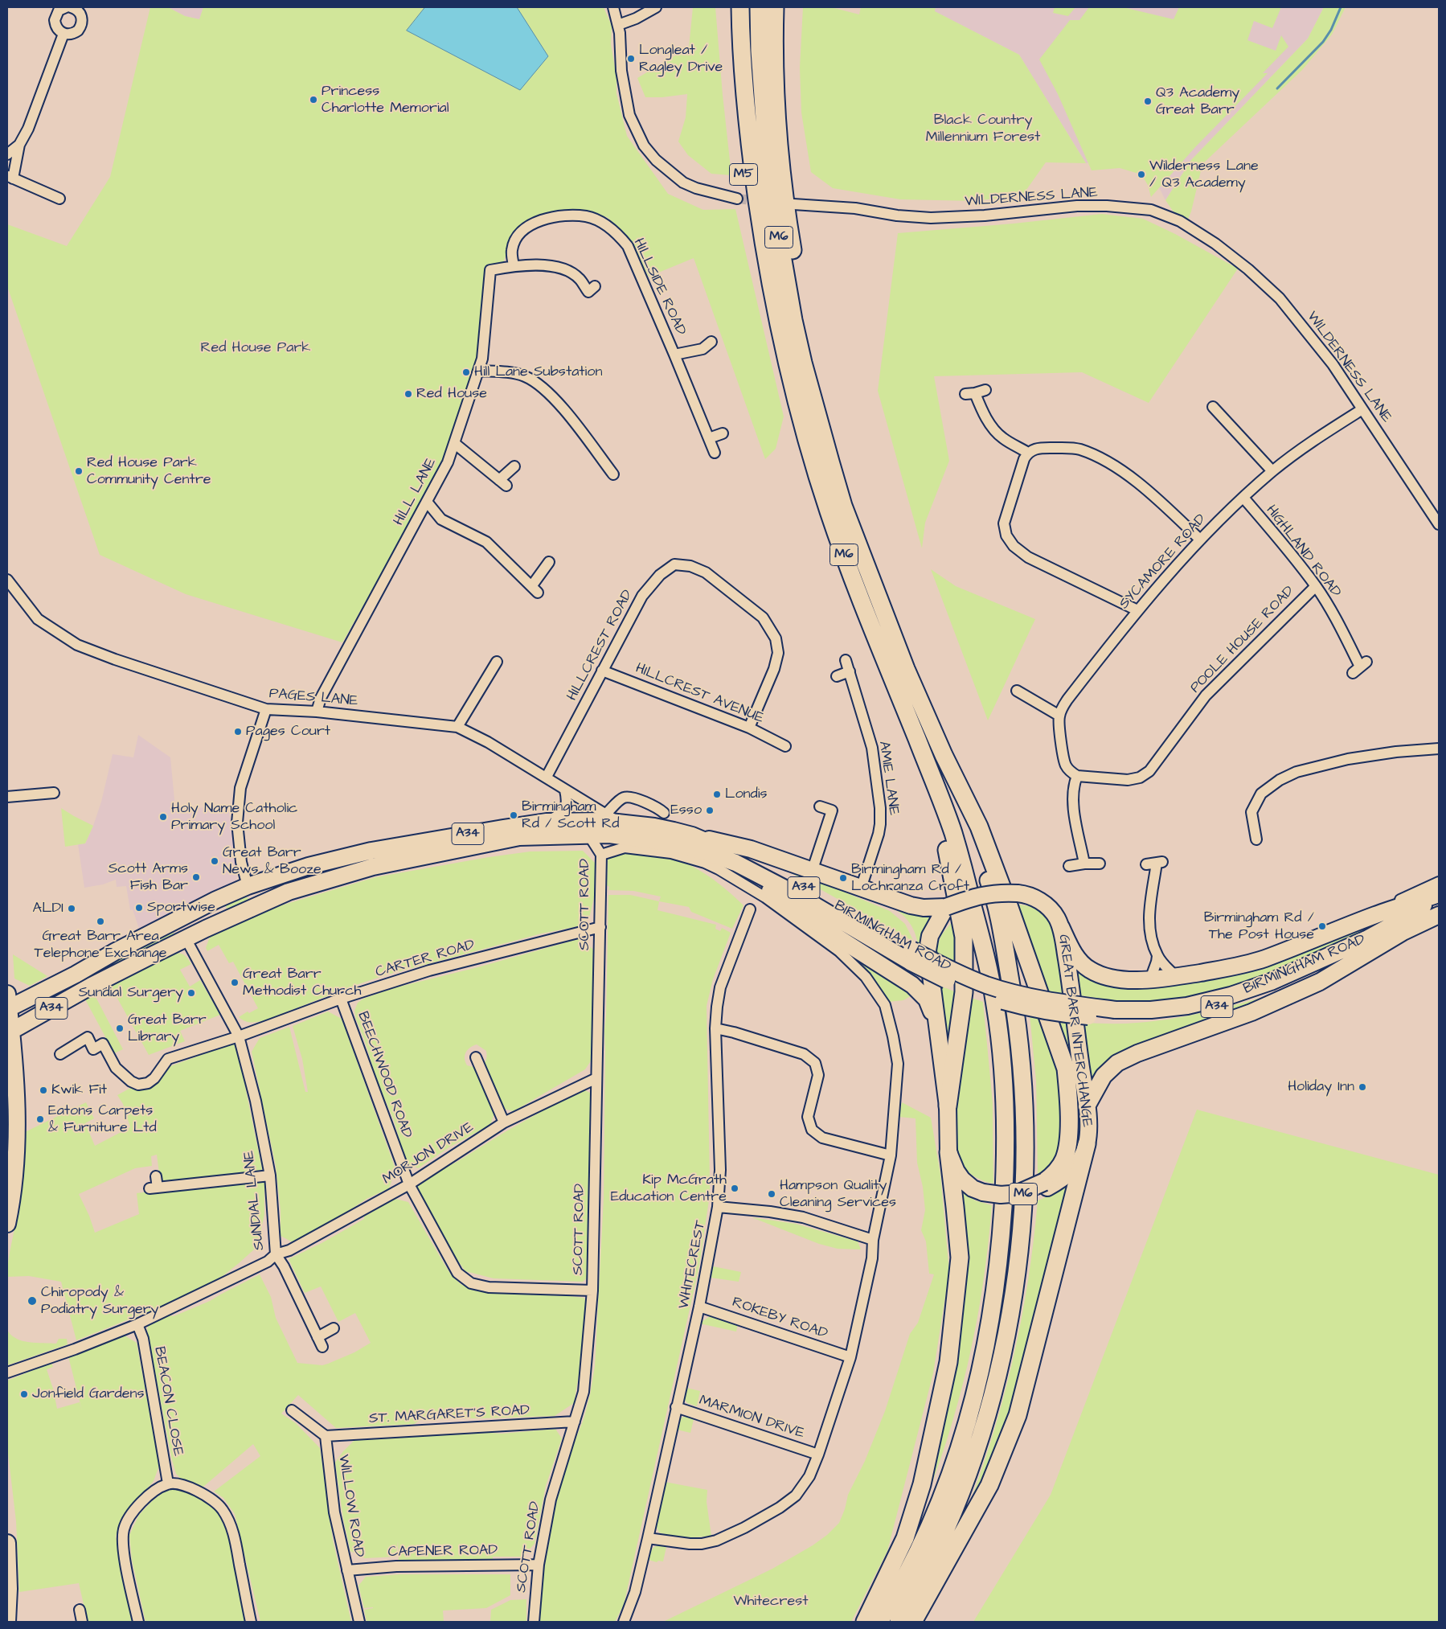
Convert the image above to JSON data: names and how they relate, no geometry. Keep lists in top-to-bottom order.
{
  "streets": {
    "highway": [
      "M5",
      "M6",
      "A34",
      "BIRMINGHAM ROAD",
      "GREAT BARR INTERCHANGE"
    ],
    "street": [
      "WILDERNESS LANE",
      "HILLSIDE ROAD",
      "HILL LANE",
      "HIGHLAND ROAD",
      "SYCAMORE ROAD",
      "POOLE HOUSE ROAD",
      "HILLCREST ROAD",
      "HILLCREST AVENUE",
      "PAGES LANE",
      "AMIE LANE",
      "SCOTT ROAD",
      "CARTER ROAD",
      "BEECHWOOD ROAD",
      "MORJON DRIVE",
      "SUNDIAL LANE",
      "WHITECREST",
      "ROKEBY ROAD",
      "BEACON CLOSE",
      "ST. MARGARET'S ROAD",
      "MARMION DRIVE",
      "WILLOW ROAD",
      "CAPENER ROAD"
    ]
  },
  "crossings": [
    ["M5", "M6"],
    ["WILDERNESS LANE", "SYCAMORE ROAD"],
    ["M6", "GREAT BARR INTERCHANGE"],
    ["HILLSIDE ROAD", "HILL LANE"],
    ["HILL LANE", "PAGES LANE"],
    ["HIGHLAND ROAD", "SYCAMORE ROAD"],
    ["HIGHLAND ROAD", "POOLE HOUSE ROAD"],
    ["HILLCREST ROAD", "HILLCREST AVENUE"],
    ["HILLCREST ROAD", "PAGES LANE"],
    ["PAGES LANE", "BIRMINGHAM ROAD"],
    ["AMIE LANE", "GREAT BARR INTERCHANGE"],
    ["SCOTT ROAD", "BIRMINGHAM ROAD"],
    ["SCOTT ROAD", "CARTER ROAD"],
    ["SCOTT ROAD", "BEECHWOOD ROAD"],
    ["SCOTT ROAD", "MORJON DRIVE"],
    ["SCOTT ROAD", "ST. MARGARET'S ROAD"],
    ["SCOTT ROAD", "CAPENER ROAD"],
    ["BIRMINGHAM ROAD", "GREAT BARR INTERCHANGE"],
    ["BIRMINGHAM ROAD", "SUNDIAL LANE"],
    ["CARTER ROAD", "BEECHWOOD ROAD"],
    ["CARTER ROAD", "SUNDIAL LANE"],
    ["BEECHWOOD ROAD", "MORJON DRIVE"],
    ["MORJON DRIVE", "SUNDIAL LANE"],
    ["SUNDIAL LANE", "BEACON CLOSE"],
    ["WHITECREST", "ROKEBY ROAD"],
    ["WHITECREST", "MARMION DRIVE"],
    ["ST. MARGARET'S ROAD", "WILLOW ROAD"],
    ["WILLOW ROAD", "CAPENER ROAD"]
  ],
  "parks": ["Black Country Millennium Forest", "Red House Park", "Whitecrest"],
  "places": [
    "Longleat / Ragley Drive",
    "Princess Charlotte Memorial",
    "Q3 Academy Great Barr",
    "Wilderness Lane / Q3 Academy",
    "Hill Lane Substation",
    "Red House",
    "Red House Park Community Centre",
    "Pages Court",
    "Londis",
    "Esso",
    "Birmingham Rd / Scott Rd",
    "Holy Name Catholic Primary School",
    "Great Barr News & Booze",
    "Scott Arms Fish Bar",
    "Birmingham Rd / Lochranza Croft",
    "Sportwise",
    "ALDI",
    "Great Barr Area Telephone Exchange",
    "Birmingham Rd / The Post House",
    "Great Barr Methodist Church",
    "Sundial Surgery",
    "Great Barr Library",
    "Holiday Inn",
    "Kwik Fit",
    "Eatons Carpets & Furniture Ltd",
    "Kip McGrath Education Centre",
    "Hampson Quality Cleaning Services",
    "Chiropody & Podiatry Surgery",
    "Jonfield Gardens"
  ]
}
